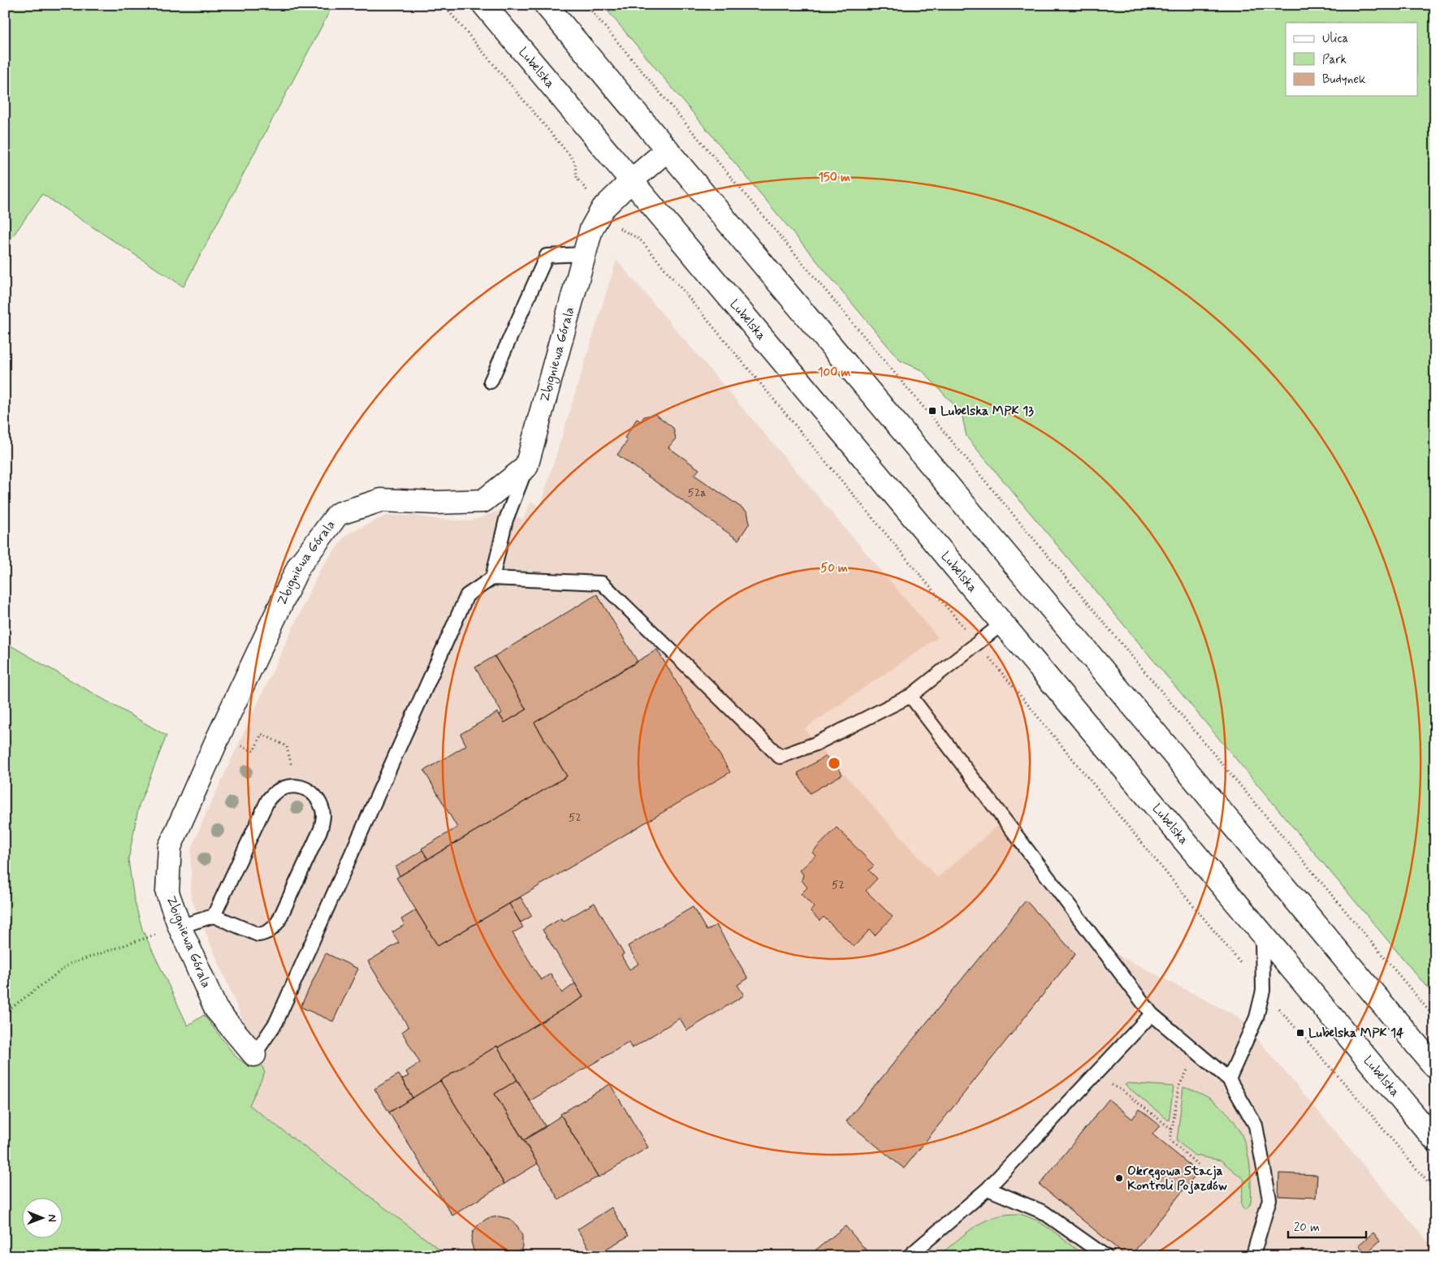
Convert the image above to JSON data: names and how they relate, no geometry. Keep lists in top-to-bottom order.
{
  "streets": {
    "main road": ["Lubelska", "Zbigniewa Górala"]
  },
  "crossings": [
    ["Lubelska", "Zbigniewa Górala"]
  ],
  "places": {
    "transit": ["Lubelska MPK 13", "Lubelska MPK 14"],
    "other": ["Okręgowa Stacja Kontroli Pojazdów"]
  },
  "house_numbers": ["52a", "52", "52"],
  "legend": ["Ulica", "Park", "Budynek"],
  "scale_bar": "20 m",
  "north": "right",
  "rings": ["150 m", "100 m", "50 m"]
}
